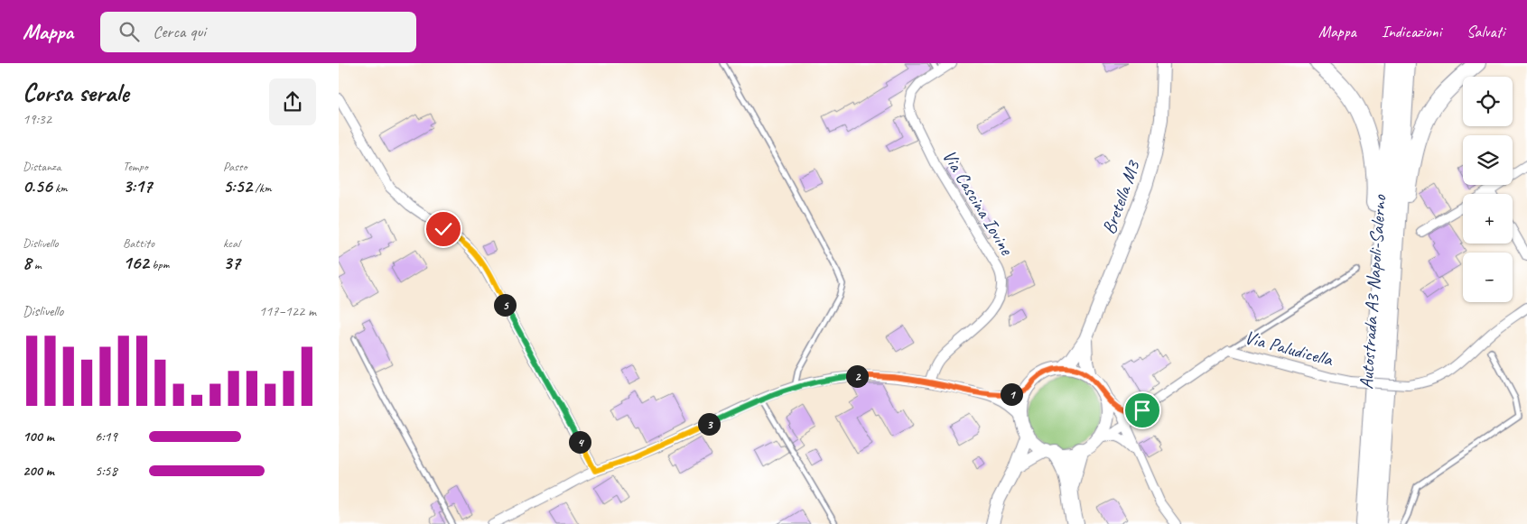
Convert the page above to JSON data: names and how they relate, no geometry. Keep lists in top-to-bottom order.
{
  "streets": {
    "highway": ["Autostrada A3 Napoli-Salerno"],
    "street": ["Bretella M3", "Via Cascina Iovine", "Via Paludicella"]
  },
  "crossings": [
    ["Bretella M3", "Via Paludicella"]
  ],
  "page": {
    "header": "Mappa",
    "search": "Cerca qui",
    "nav": ["Mappa", "Indicazioni", "Salvati"],
    "heading": ["Corsa serale", "19:32"],
    "map_buttons": ["+", "−"],
    "stats": [
      ["Distanza", "0.56 km"],
      ["Tempo", "3:17"],
      ["Passo", "5:52 /km"],
      ["Dislivello", "8 m"],
      ["Battito", "162 bpm"],
      ["kcal", "37"]
    ],
    "chart": ["Dislivello", "117–122 m"],
    "pins": [
      "5",
      "2",
      "1",
      "3",
      "4"
    ],
    "list": [
      {
        "name": "100 m",
        "note": "6:19"
      },
      {
        "name": "200 m",
        "note": "5:58"
      }
    ]
  }
}
